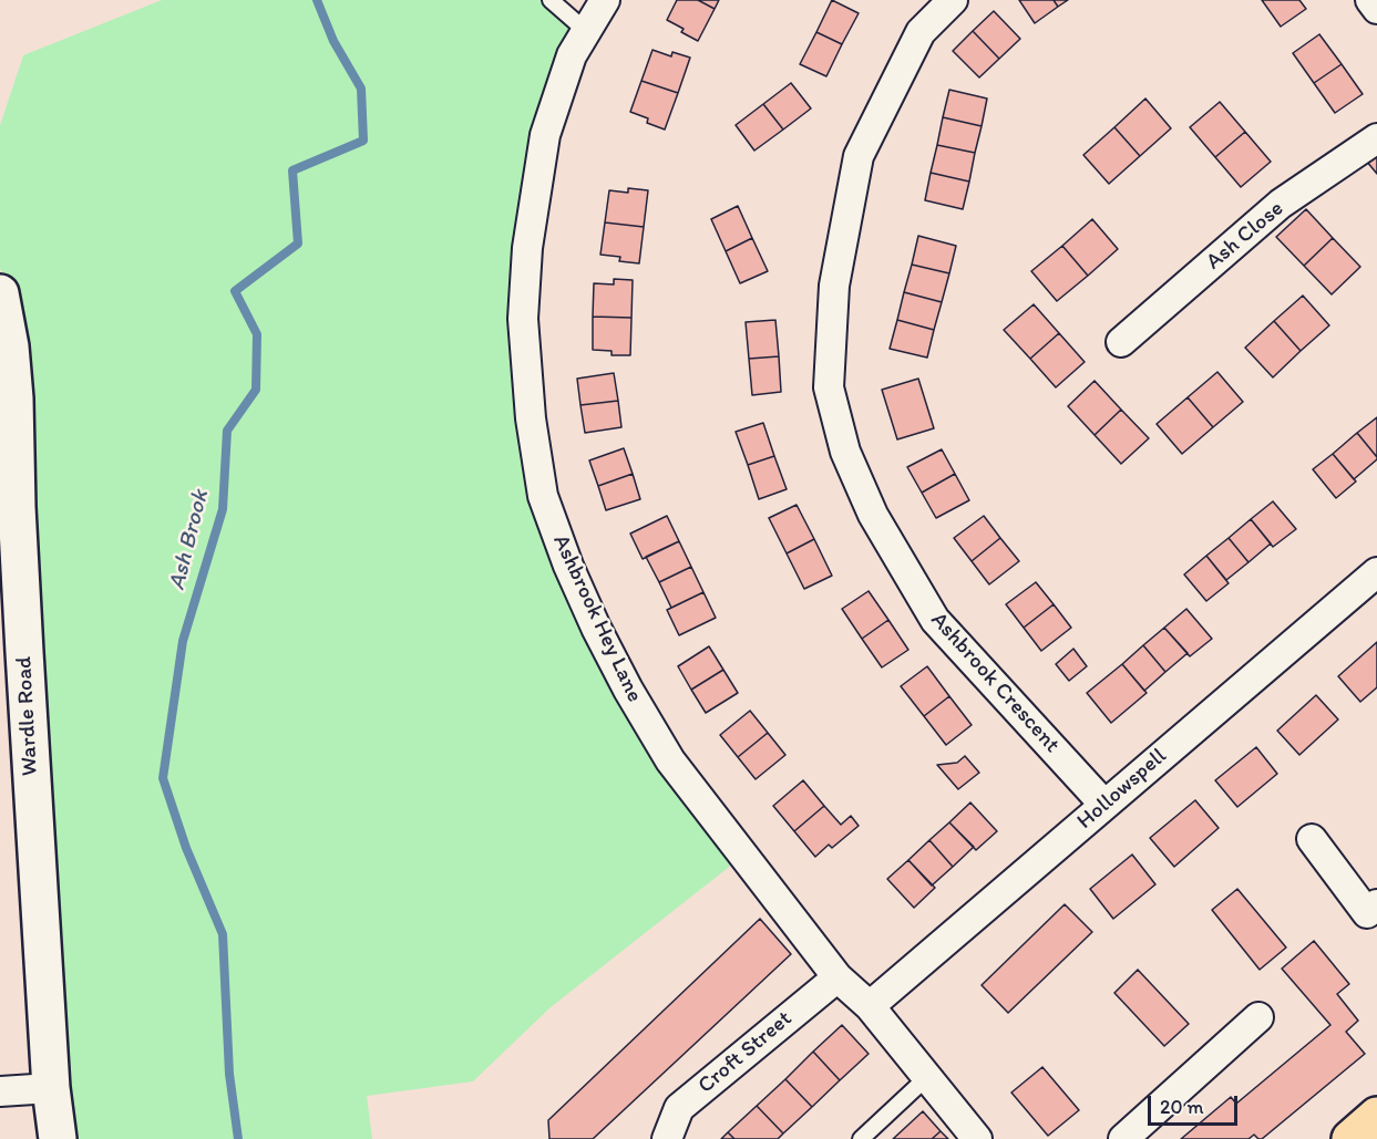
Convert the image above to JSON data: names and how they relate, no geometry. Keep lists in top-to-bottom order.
{
  "streets": {
    "street": [
      "Ash Close",
      "Ashbrook Hey Lane",
      "Ashbrook Crescent",
      "Wardle Road",
      "Hollowspell",
      "Croft Street"
    ]
  },
  "crossings": [
    ["Ashbrook Hey Lane", "Hollowspell"],
    ["Ashbrook Hey Lane", "Croft Street"],
    ["Ashbrook Crescent", "Hollowspell"]
  ],
  "water": ["Ash Brook"],
  "scale_bar": "20 m"
}
